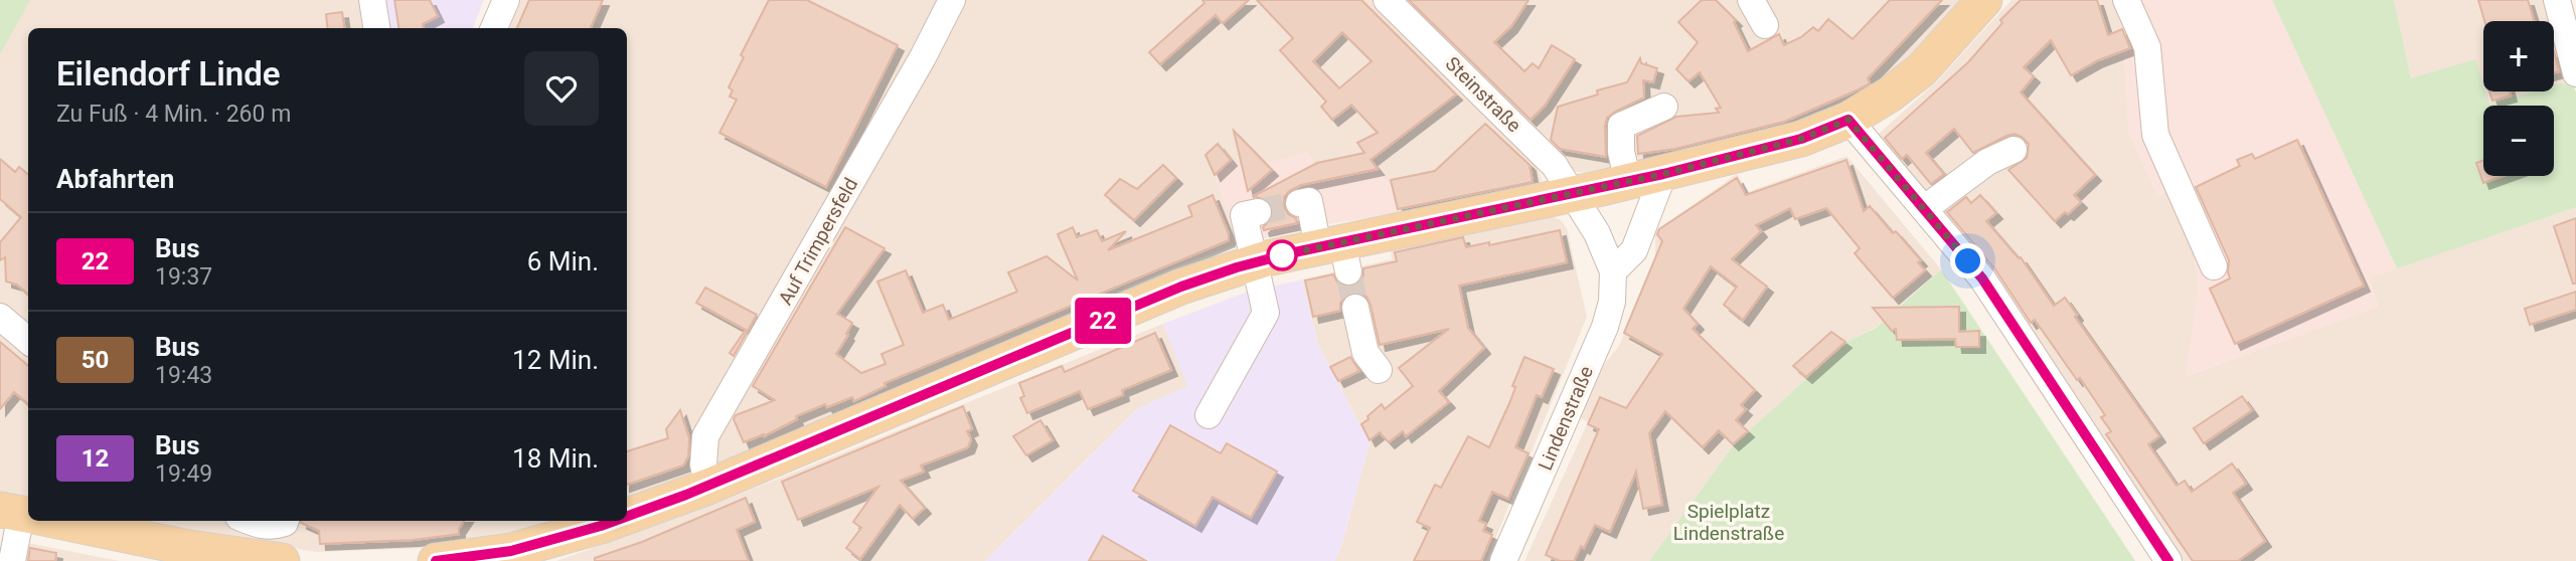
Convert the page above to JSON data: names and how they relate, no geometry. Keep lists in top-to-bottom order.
{
  "streets": {
    "street": ["Steinstraße", "Auf Trimpersfeld", "Lindenstraße"]
  },
  "crossings": [
    ["Steinstraße", "Lindenstraße"]
  ],
  "parks": ["Spielplatz Lindenstraße"],
  "lines": ["bus line 22"],
  "page": {
    "on_map": "22",
    "map_buttons": ["+", "−"],
    "heading": [
      ["Eilendorf Linde", "Zu Fuß · 4 Min. · 260 m"],
      "Abfahrten"
    ],
    "list": [
      {
        "mark": "22",
        "name": "Bus",
        "note": "19:37",
        "value": "6 Min."
      },
      {
        "mark": "50",
        "name": "Bus",
        "note": "19:43",
        "value": "12 Min."
      },
      {
        "mark": "12",
        "name": "Bus",
        "note": "19:49",
        "value": "18 Min."
      }
    ]
  }
}
